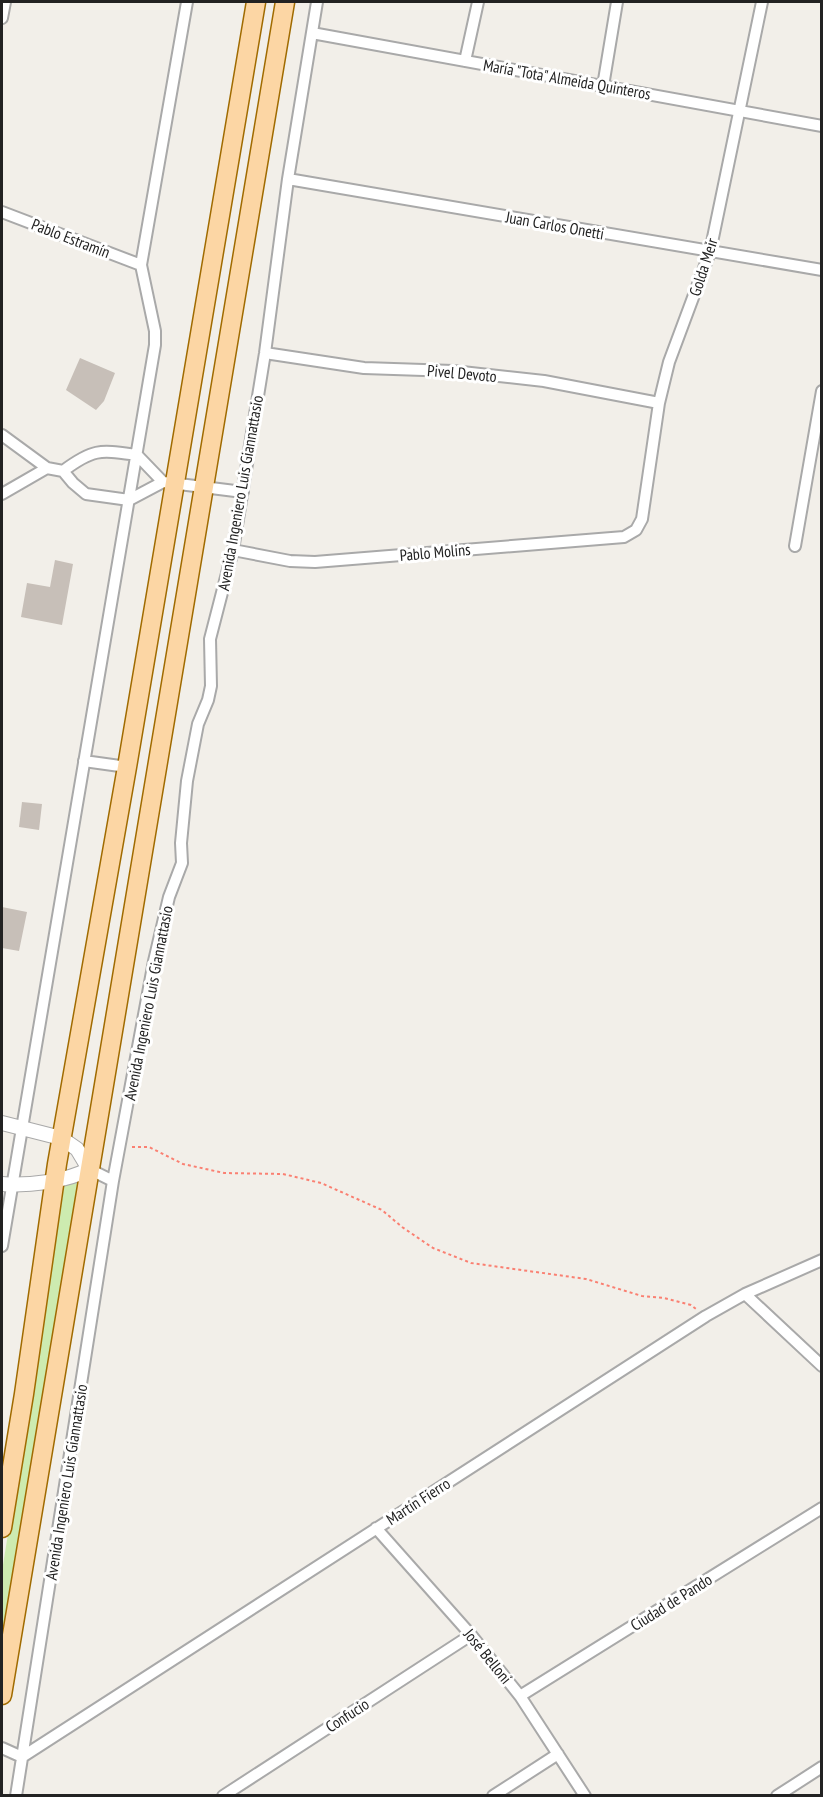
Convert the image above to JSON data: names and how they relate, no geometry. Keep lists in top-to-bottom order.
{
  "streets": {
    "main road": ["Avenida Ingeniero Luis Giannattasio"],
    "street": [
      "María \"Tota\" Almeida Quinteros",
      "Juan Carlos Onetti",
      "Pablo Estramín",
      "Golda Meir",
      "Pivel Devoto",
      "Pablo Molins",
      "Martín Fierro",
      "Ciudad de Pando",
      "José Belloni",
      "Confucio"
    ]
  },
  "crossings": [
    ["María \"Tota\" Almeida Quinteros", "Golda Meir"],
    ["María \"Tota\" Almeida Quinteros", "Avenida Ingeniero Luis Giannattasio"],
    ["Juan Carlos Onetti", "Golda Meir"],
    ["Juan Carlos Onetti", "Avenida Ingeniero Luis Giannattasio"],
    ["Golda Meir", "Pivel Devoto"],
    ["Golda Meir", "Pablo Molins"],
    ["Pivel Devoto", "Avenida Ingeniero Luis Giannattasio"],
    ["Avenida Ingeniero Luis Giannattasio", "Pablo Molins"],
    ["Avenida Ingeniero Luis Giannattasio", "Martín Fierro"],
    ["Martín Fierro", "José Belloni"],
    ["Ciudad de Pando", "José Belloni"],
    ["José Belloni", "Confucio"]
  ]
}
